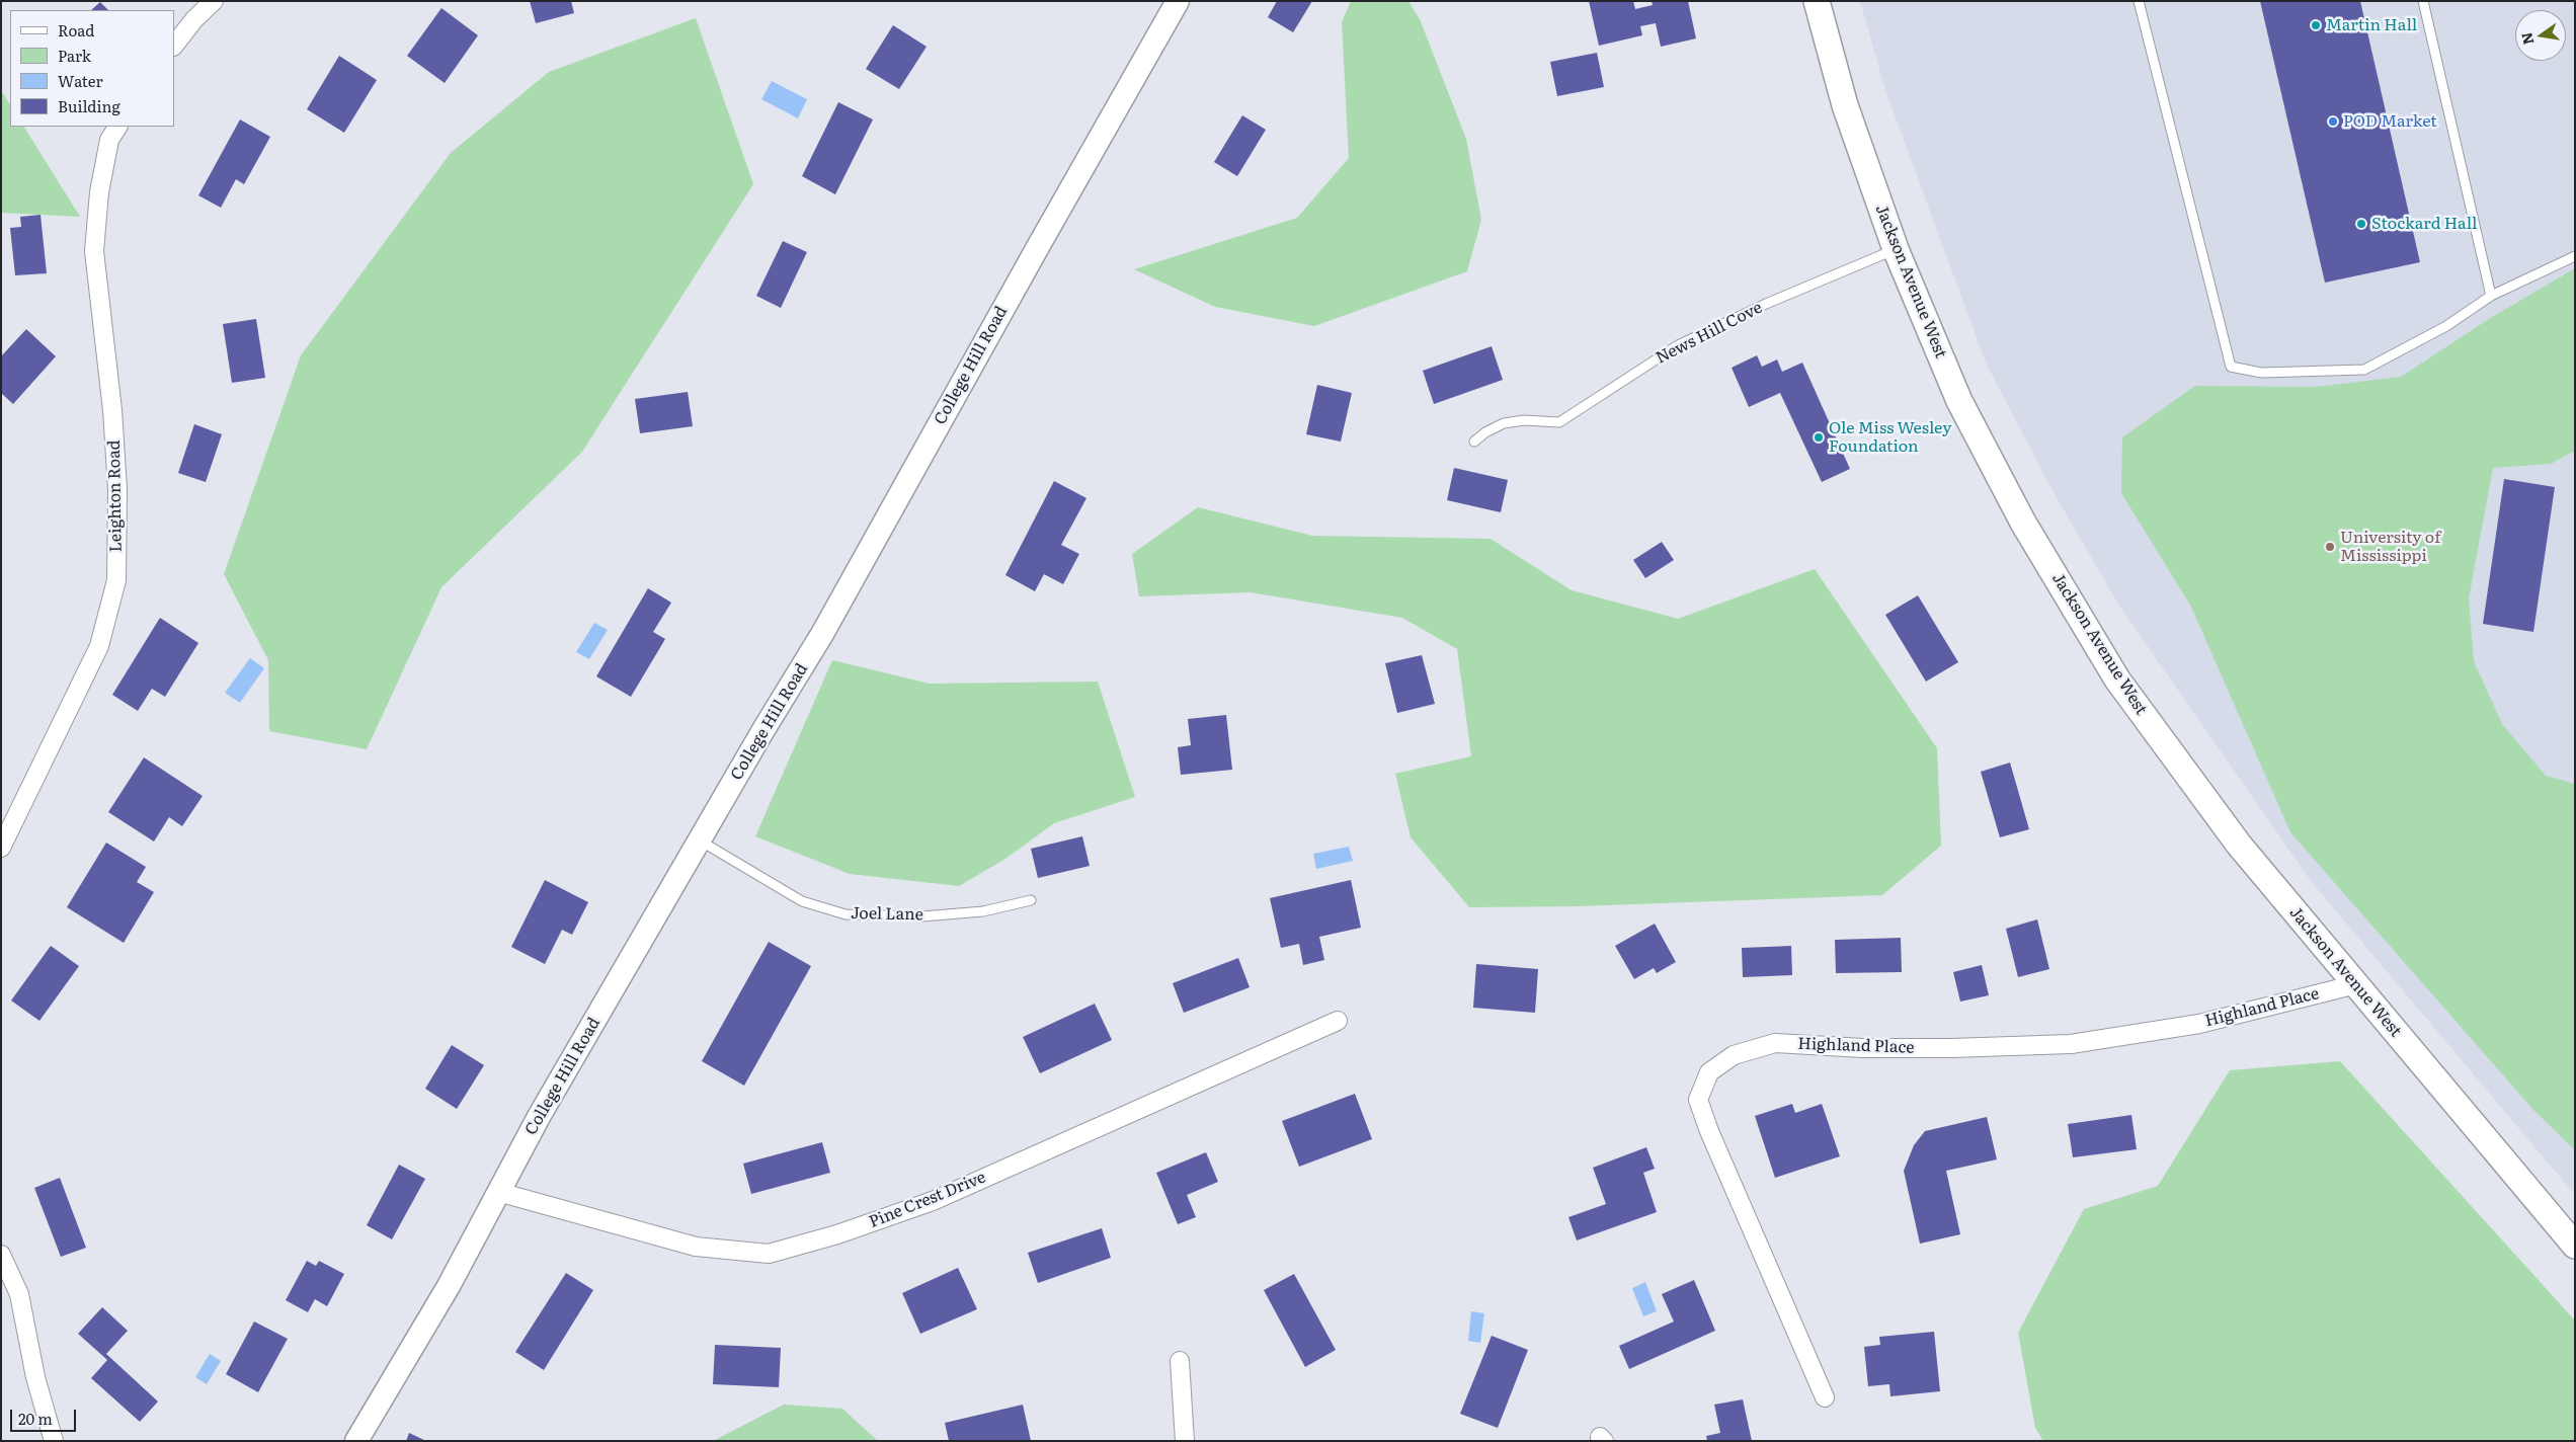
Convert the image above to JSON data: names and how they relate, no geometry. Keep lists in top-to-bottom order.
{
  "streets": {
    "main road": ["Jackson Avenue West"],
    "street": [
      "College Hill Road",
      "Leighton Road",
      "Highland Place",
      "Pine Crest Drive"
    ],
    "lane": ["News Hill Cove", "Joel Lane"]
  },
  "crossings": [
    ["Jackson Avenue West", "News Hill Cove"],
    ["Jackson Avenue West", "Highland Place"],
    ["College Hill Road", "Joel Lane"],
    ["College Hill Road", "Pine Crest Drive"]
  ],
  "places": [
    "Martin Hall",
    "POD Market",
    "Stockard Hall",
    "Ole Miss Wesley Foundation",
    "University of Mississippi"
  ],
  "legend": [
    "Road",
    "Park",
    "Water",
    "Building"
  ],
  "scale_bar": "20 m",
  "north": "left"
}
